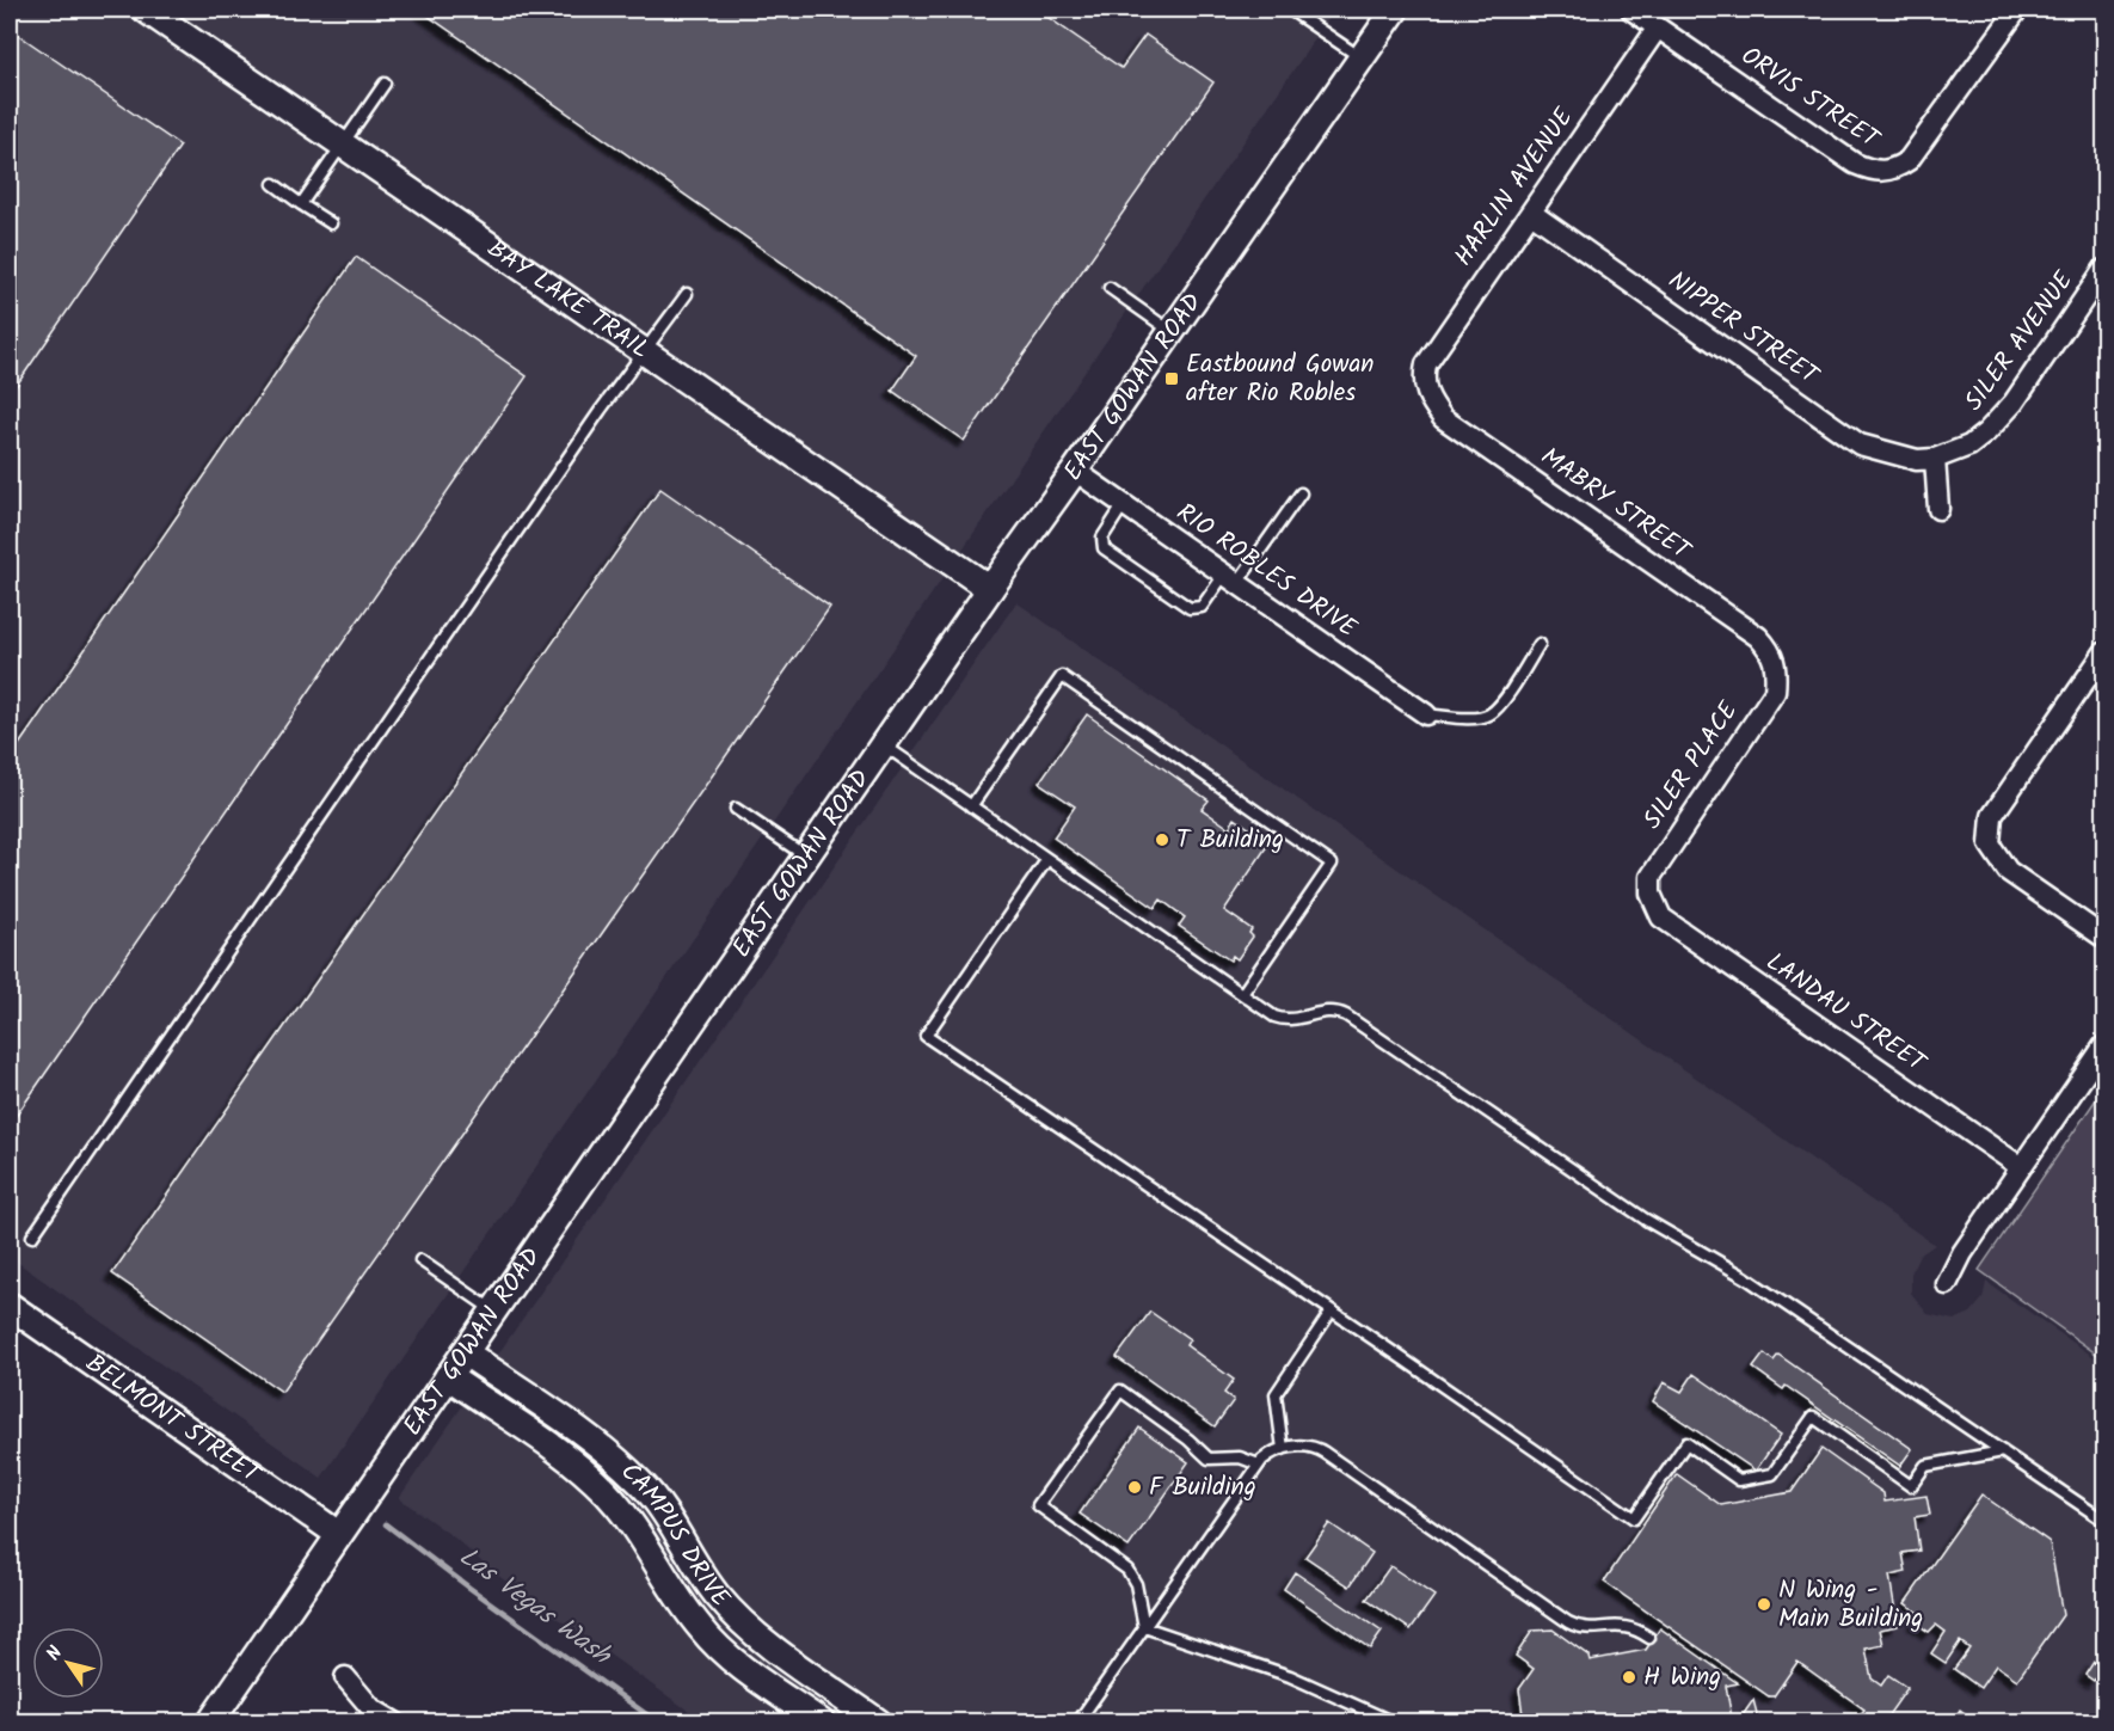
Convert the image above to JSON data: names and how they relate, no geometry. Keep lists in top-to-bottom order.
{
  "streets": {
    "street": [
      "ORVIS STREET",
      "HARLIN AVENUE",
      "BAY LAKE TRAIL",
      "NIPPER STREET",
      "SILER AVENUE",
      "EAST GOWAN ROAD",
      "MABRY STREET",
      "RIO ROBLES DRIVE",
      "SILER PLACE",
      "LANDAU STREET",
      "BELMONT STREET",
      "CAMPUS DRIVE"
    ]
  },
  "crossings": [
    ["ORVIS STREET", "HARLIN AVENUE"],
    ["HARLIN AVENUE", "NIPPER STREET"],
    ["HARLIN AVENUE", "MABRY STREET"],
    ["BAY LAKE TRAIL", "EAST GOWAN ROAD"],
    ["NIPPER STREET", "SILER AVENUE"],
    ["EAST GOWAN ROAD", "RIO ROBLES DRIVE"],
    ["EAST GOWAN ROAD", "BELMONT STREET"],
    ["EAST GOWAN ROAD", "CAMPUS DRIVE"],
    ["MABRY STREET", "SILER PLACE"],
    ["SILER PLACE", "LANDAU STREET"]
  ],
  "water": ["Las Vegas Wash"],
  "places": {
    "transit": ["Eastbound Gowan after Rio Robles"],
    "other": [
      "T Building",
      "F Building",
      "N Wing - Main Building",
      "H Wing"
    ]
  },
  "north": "top left"
}
